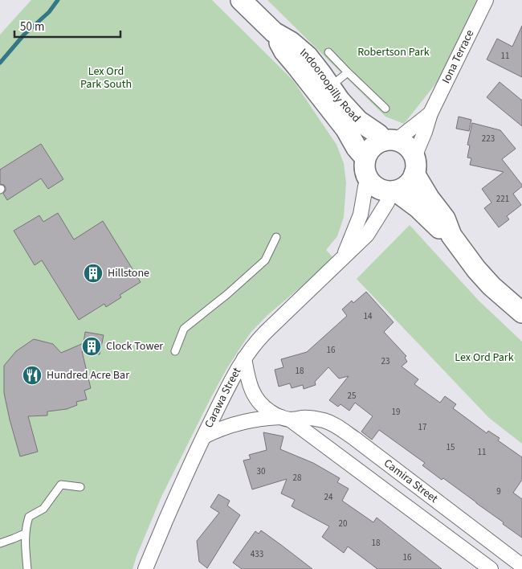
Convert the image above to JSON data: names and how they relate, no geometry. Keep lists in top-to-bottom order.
{
  "streets": {
    "main road": ["Indooroopilly Road"],
    "street": ["Iona Terrace", "Carawa Street", "Camira Street"]
  },
  "crossings": [
    ["Iona Terrace", "Indooroopilly Road"],
    ["Iona Terrace", "Carawa Street"],
    ["Indooroopilly Road", "Carawa Street"],
    ["Carawa Street", "Camira Street"]
  ],
  "parks": ["Robertson Park", "Lex Ord Park South", "Lex Ord Park"],
  "places": {
    "building": ["Hillstone", "Clock Tower"],
    "restaurant": ["Hundred Acre Bar"]
  },
  "house_numbers": [
    "11",
    "223",
    "221",
    "14",
    "16",
    "23",
    "18",
    "25",
    "19",
    "17",
    "15",
    "11",
    "30",
    "28",
    "9",
    "24",
    "20",
    "18",
    "433",
    "16"
  ],
  "scale_bar": "50 m"
}
